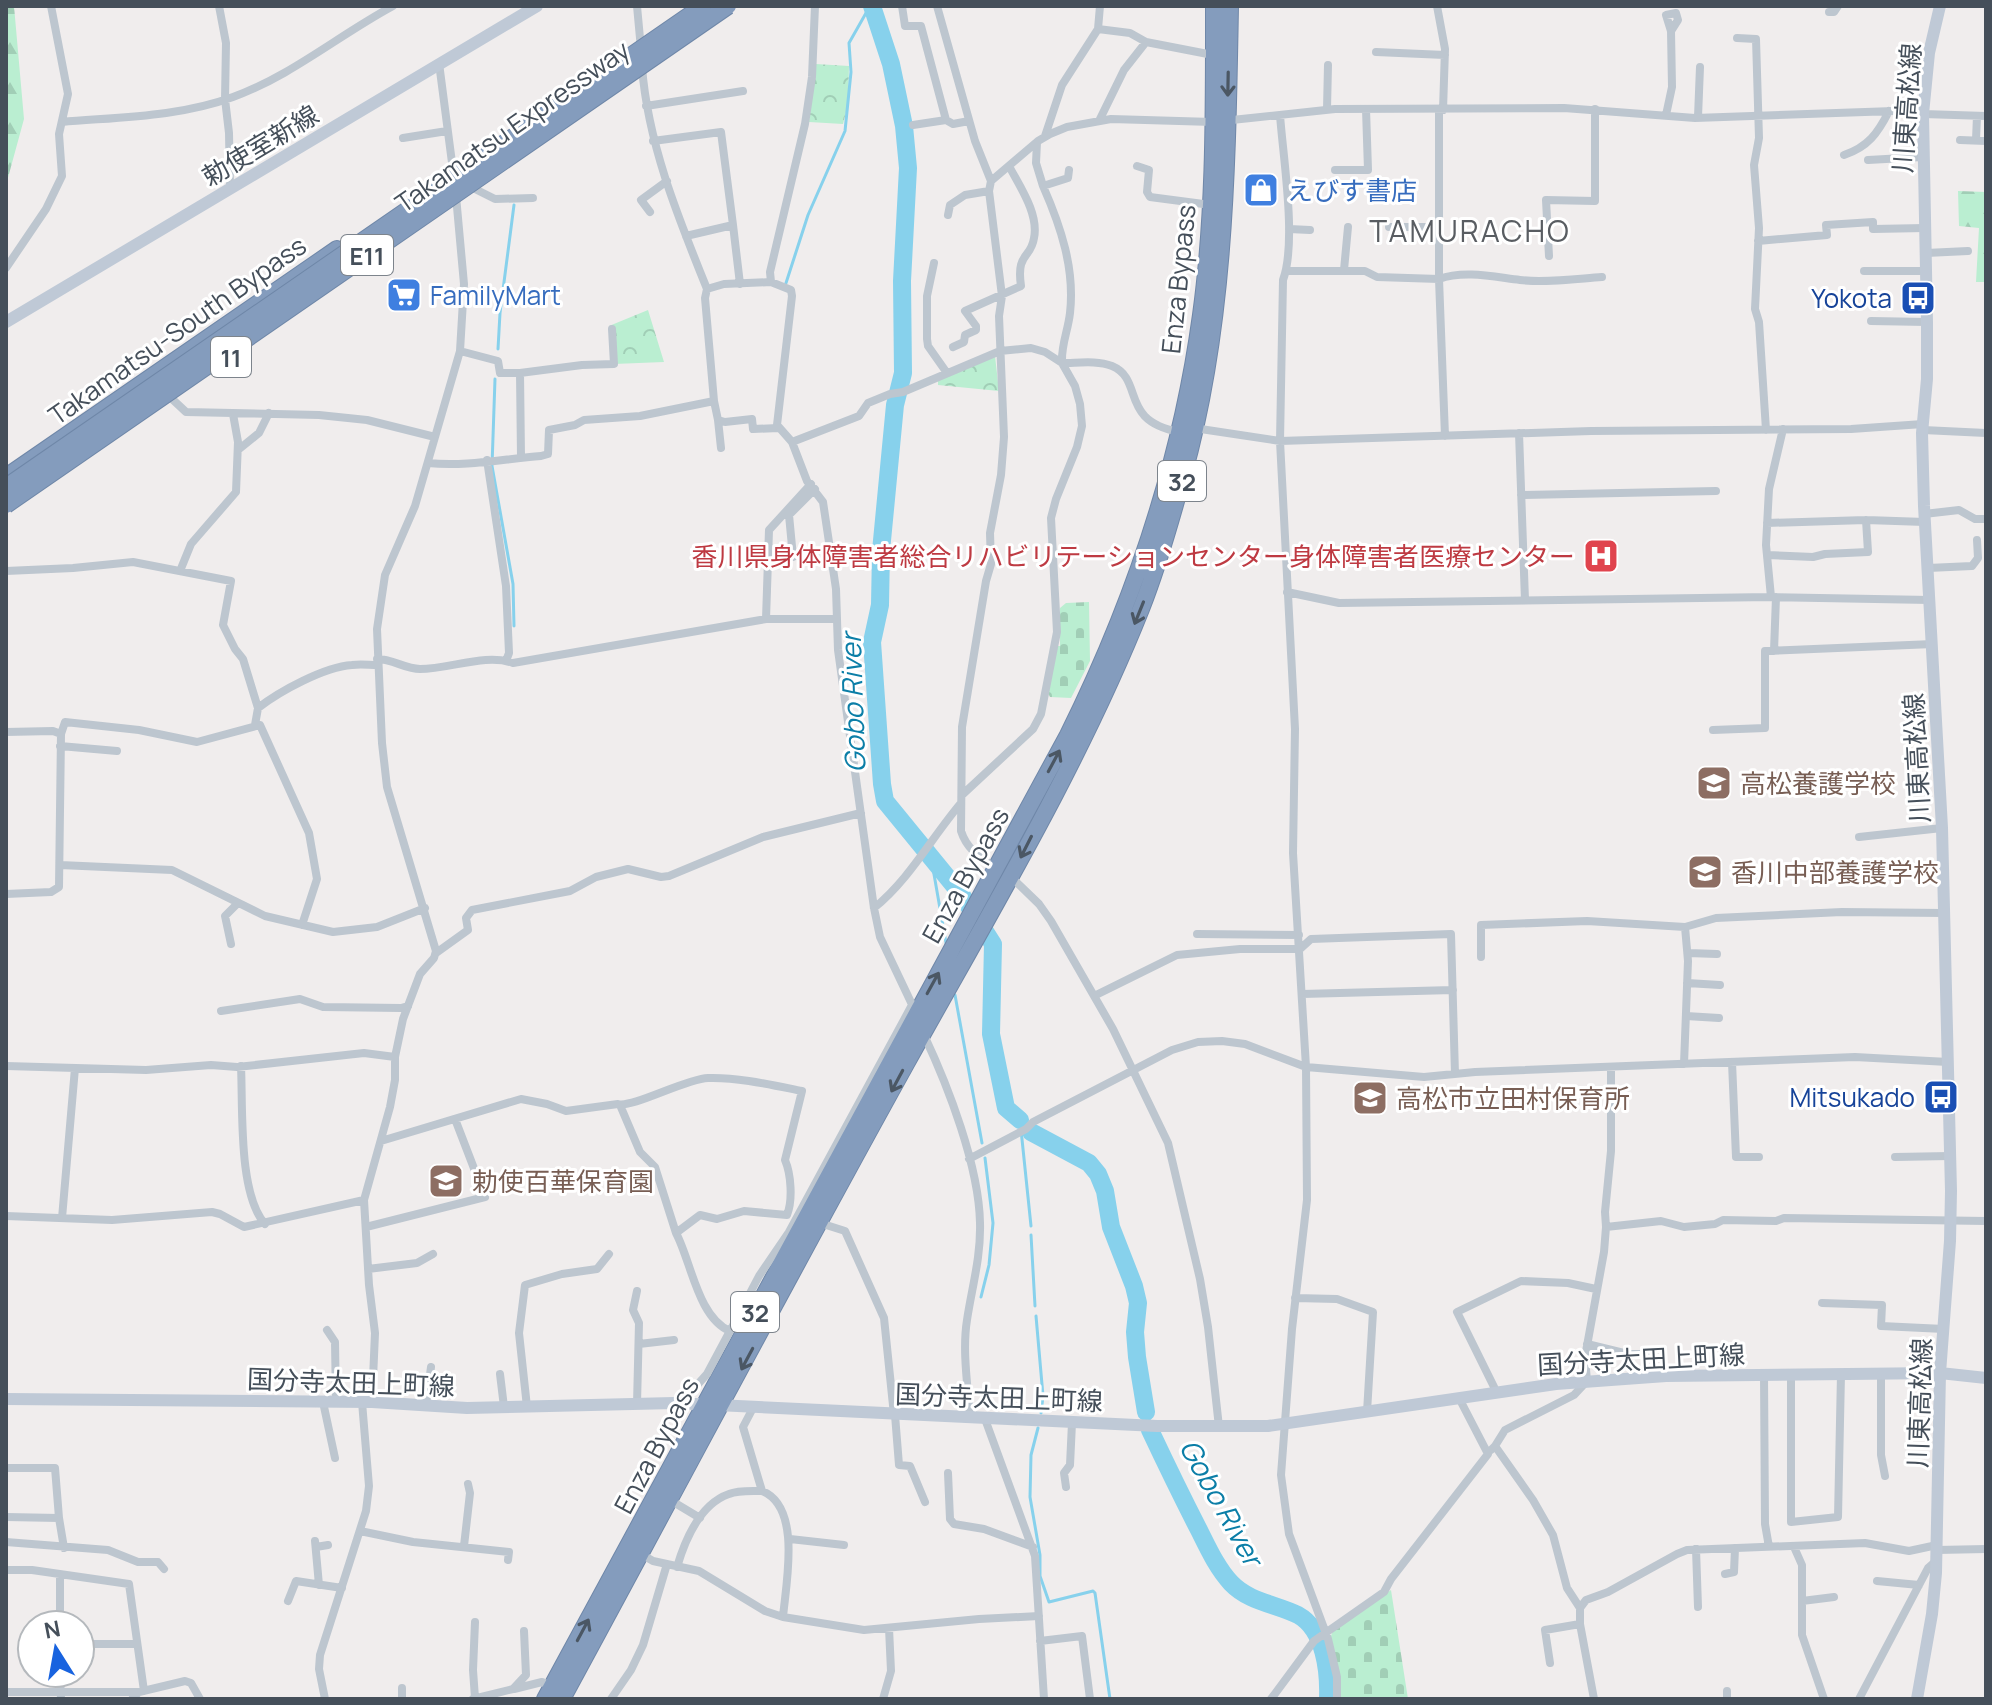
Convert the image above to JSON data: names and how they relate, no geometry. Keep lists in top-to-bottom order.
{
  "streets": {
    "highway": [
      "Takamatsu Expressway",
      "E11",
      "Enza Bypass",
      "Takamatsu-South Bypass",
      "11",
      "32"
    ],
    "main road": ["川東高松線", "勅使室新線", "国分寺太田上町線"]
  },
  "crossings": [
    ["川東高松線", "国分寺太田上町線"],
    ["Enza Bypass", "国分寺太田上町線"]
  ],
  "districts": ["TAMURACHO"],
  "water": ["Gobo River"],
  "places": {
    "shop": ["えびす書店"],
    "supermarket": ["FamilyMart"],
    "bus stop": ["Yokota", "Mitsukado"],
    "hospital": ["香川県身体障害者総合リハビリテーションセンター身体障害者医療センター"],
    "school or university": [
      "高松養護学校",
      "香川中部養護学校",
      "高松市立田村保育所",
      "勅使百華保育園"
    ]
  },
  "north": "top"
}
